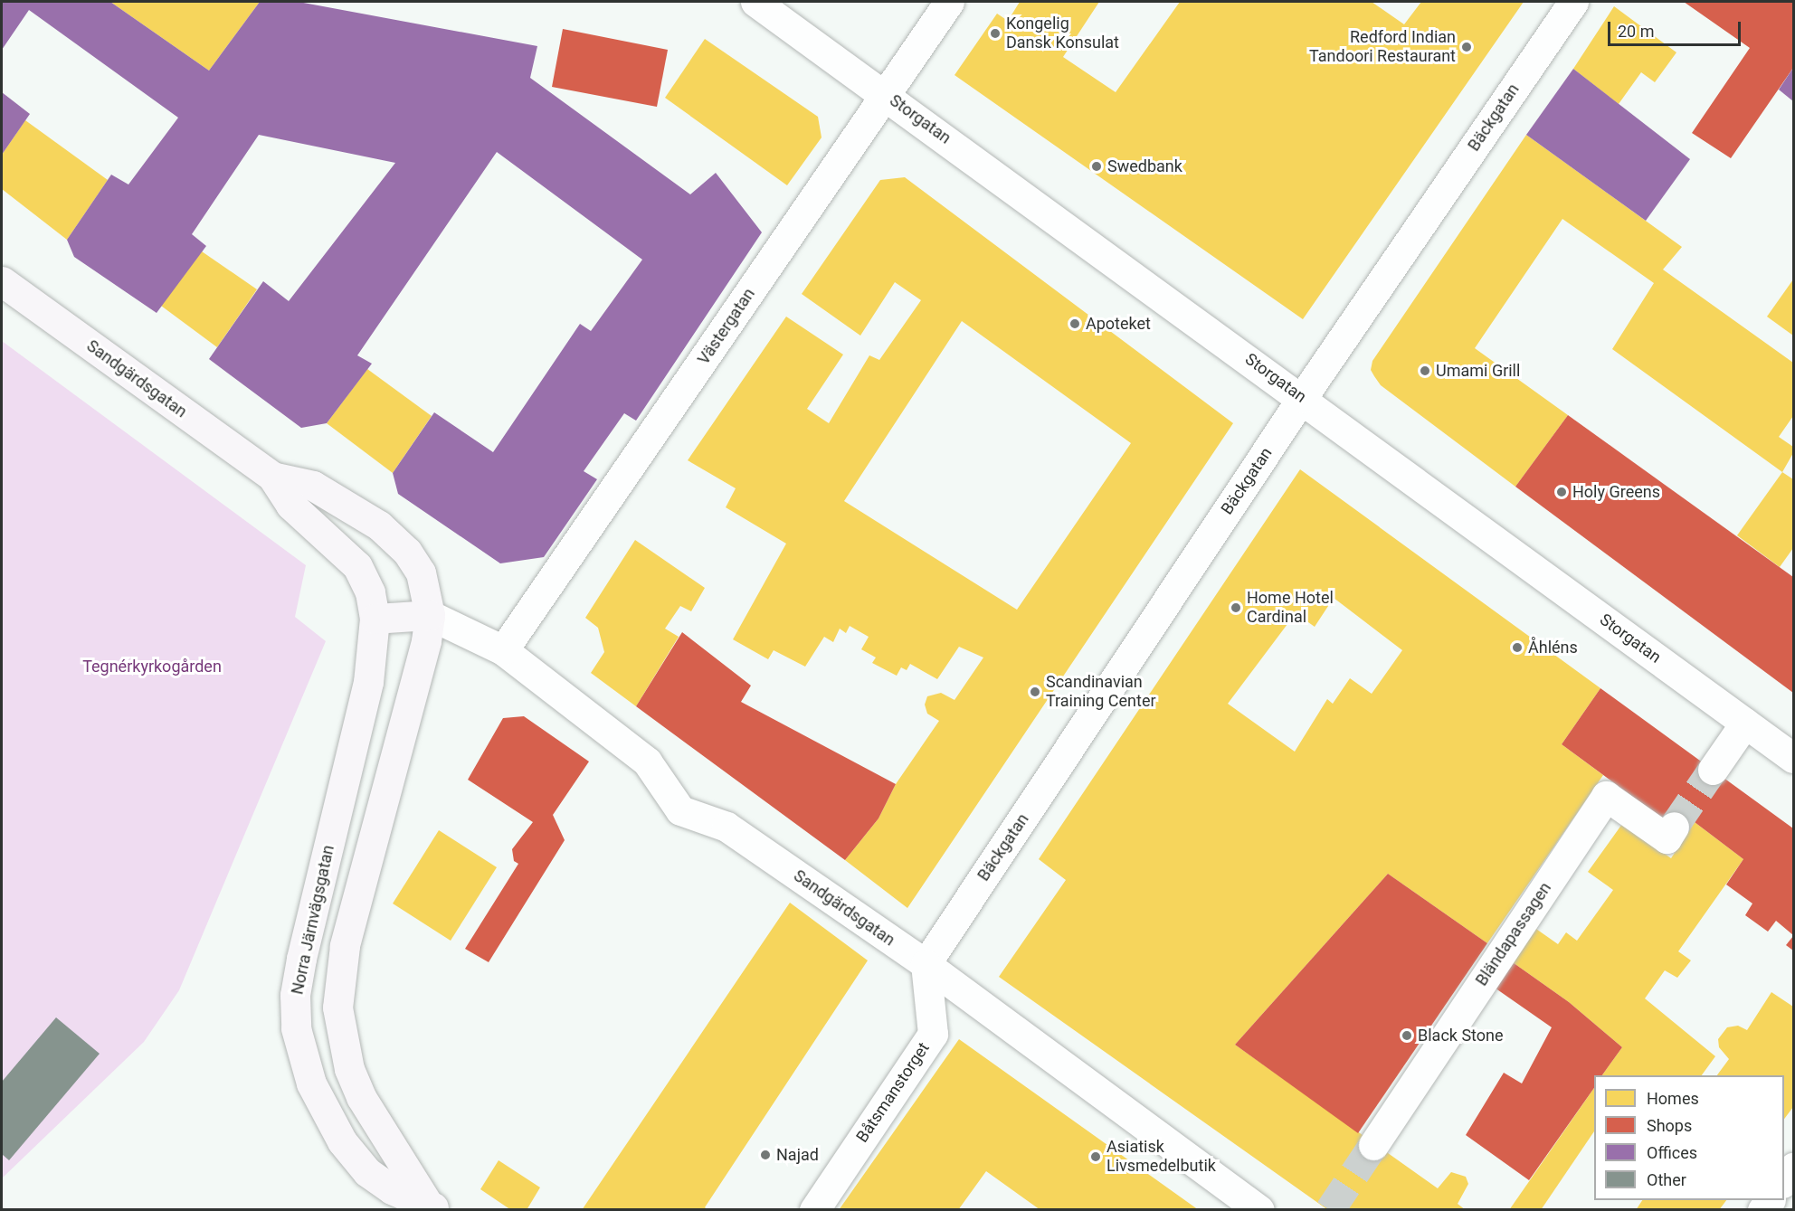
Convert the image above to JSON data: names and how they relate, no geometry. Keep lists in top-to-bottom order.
{
  "streets": {
    "street": [
      "Bäckgatan",
      "Storgatan",
      "Västergatan",
      "Sandgärdsgatan",
      "Norra Järnvägsgatan",
      "Bländapassagen",
      "Båtsmanstorget"
    ]
  },
  "crossings": [
    ["Bäckgatan", "Storgatan"],
    ["Bäckgatan", "Sandgärdsgatan"],
    ["Bäckgatan", "Båtsmanstorget"],
    ["Storgatan", "Västergatan"],
    ["Västergatan", "Sandgärdsgatan"],
    ["Sandgärdsgatan", "Norra Järnvägsgatan"],
    ["Sandgärdsgatan", "Båtsmanstorget"]
  ],
  "parks": ["Tegnérkyrkogården"],
  "places": [
    "Kongelig Dansk Konsulat",
    "Redford Indian Tandoori Restaurant",
    "Swedbank",
    "Apoteket",
    "Umami Grill",
    "Holy Greens",
    "Home Hotel Cardinal",
    "Åhléns",
    "Scandinavian Training Center",
    "Black Stone",
    "Najad",
    "Asiatisk Livsmedelbutik"
  ],
  "legend": [
    "Homes",
    "Shops",
    "Offices",
    "Other"
  ],
  "scale_bar": "20 m"
}
